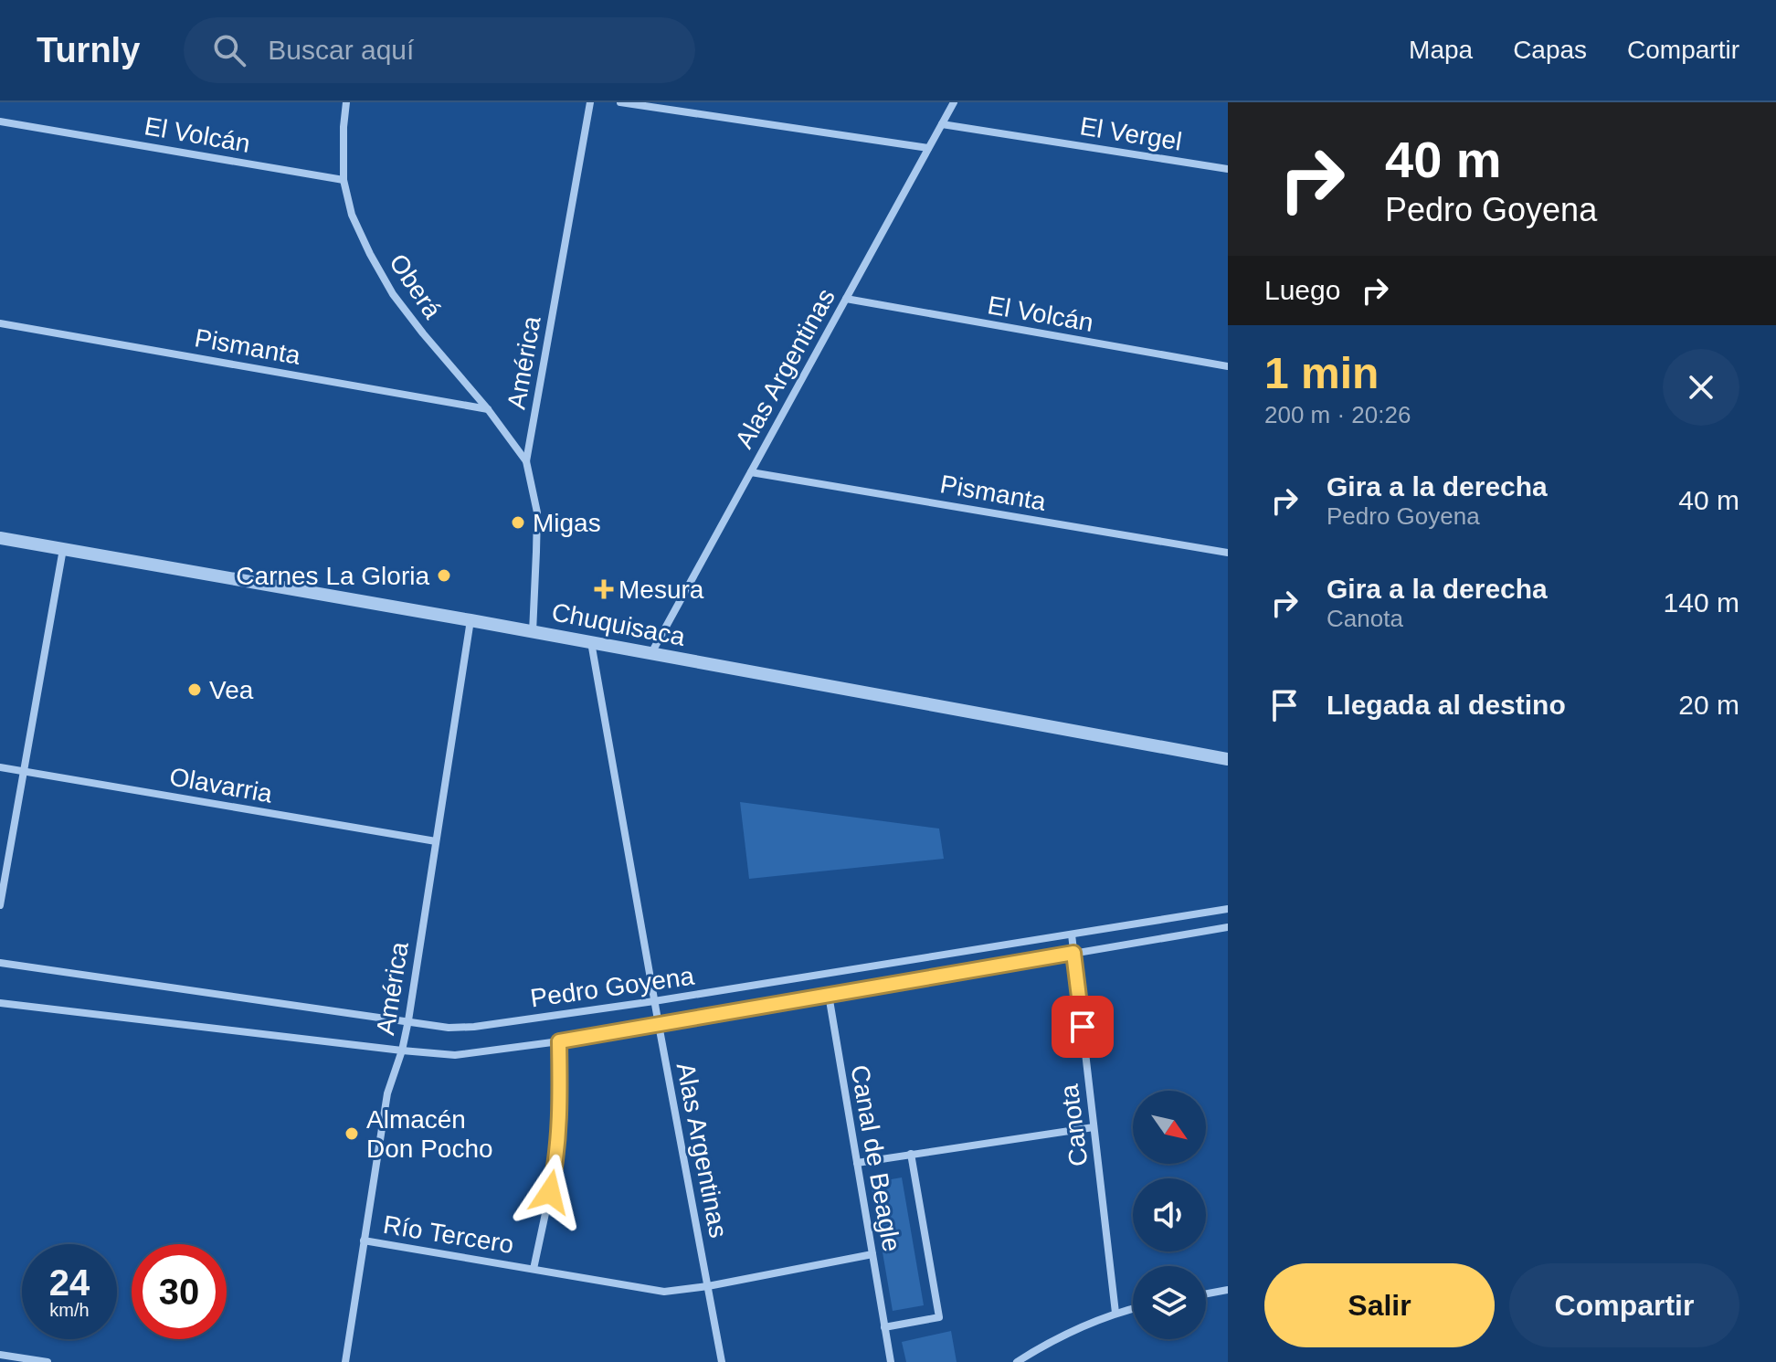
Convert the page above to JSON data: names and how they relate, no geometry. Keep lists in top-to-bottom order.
{
  "streets": {
    "street": [
      "El Vergel",
      "El Volcán",
      "Oberá",
      "Pismanta",
      "América",
      "Alas Argentinas",
      "Chuquisaca",
      "Olavarria",
      "Pedro Goyena",
      "Canota",
      "Canal de Beagle",
      "Río Tercero"
    ]
  },
  "crossings": [
    ["El Vergel", "Alas Argentinas"],
    ["El Volcán", "Oberá"],
    ["El Volcán", "Alas Argentinas"],
    ["Oberá", "Pismanta"],
    ["Oberá", "América"],
    ["Pismanta", "Alas Argentinas"],
    ["América", "Chuquisaca"],
    ["América", "Olavarria"],
    ["América", "Pedro Goyena"],
    ["América", "Río Tercero"],
    ["Alas Argentinas", "Chuquisaca"],
    ["Alas Argentinas", "Pedro Goyena"],
    ["Alas Argentinas", "Río Tercero"],
    ["Pedro Goyena", "Canota"],
    ["Pedro Goyena", "Canal de Beagle"],
    ["Canal de Beagle", "Río Tercero"]
  ],
  "places": {
    "other": [
      "Migas",
      "Carnes La Gloria",
      "Vea",
      "Almacén Don Pocho"
    ],
    "health": ["Mesura"]
  },
  "north": "bottom right",
  "page": {
    "header": "Turnly",
    "search": "Buscar aquí",
    "nav": ["Mapa", "Capas", "Compartir"],
    "turn": ["40 m", "Pedro Goyena"],
    "then": "Luego",
    "heading": ["1 min", "200 m · 20:26"],
    "list": [
      {
        "name": "Gira a la derecha",
        "note": "Pedro Goyena",
        "value": "40 m"
      },
      {
        "name": "Gira a la derecha",
        "note": "Canota",
        "value": "140 m"
      },
      {
        "name": "Llegada al destino",
        "value": "20 m"
      }
    ],
    "speed": "24 km/h",
    "limit": "30",
    "buttons": ["Salir", "Compartir"]
  }
}
